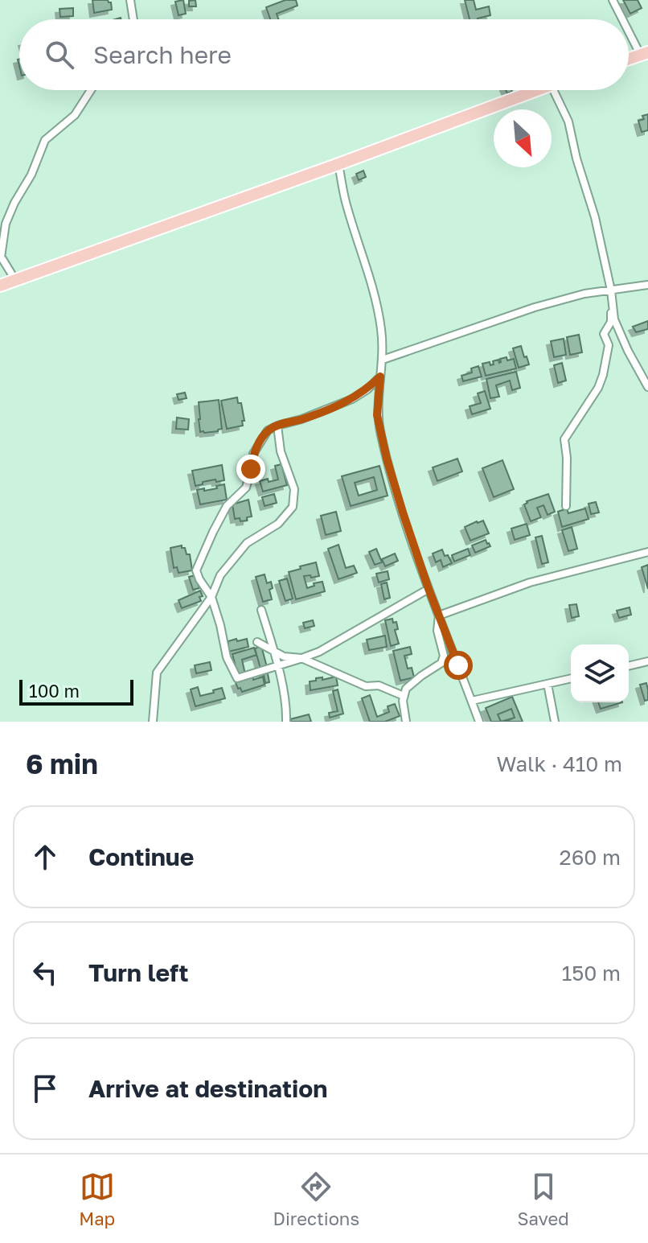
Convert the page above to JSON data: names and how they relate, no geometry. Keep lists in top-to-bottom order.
{
  "scale_bar": "100 m",
  "north": "bottom right",
  "page": {
    "search": "Search here",
    "scale": "100 m",
    "heading": ["6 min", "Walk · 410 m"],
    "list": [
      ["Continue", "260 m"],
      ["Turn left", "150 m"],
      "Arrive at destination"
    ],
    "nav": ["Map", "Directions", "Saved"]
  }
}
